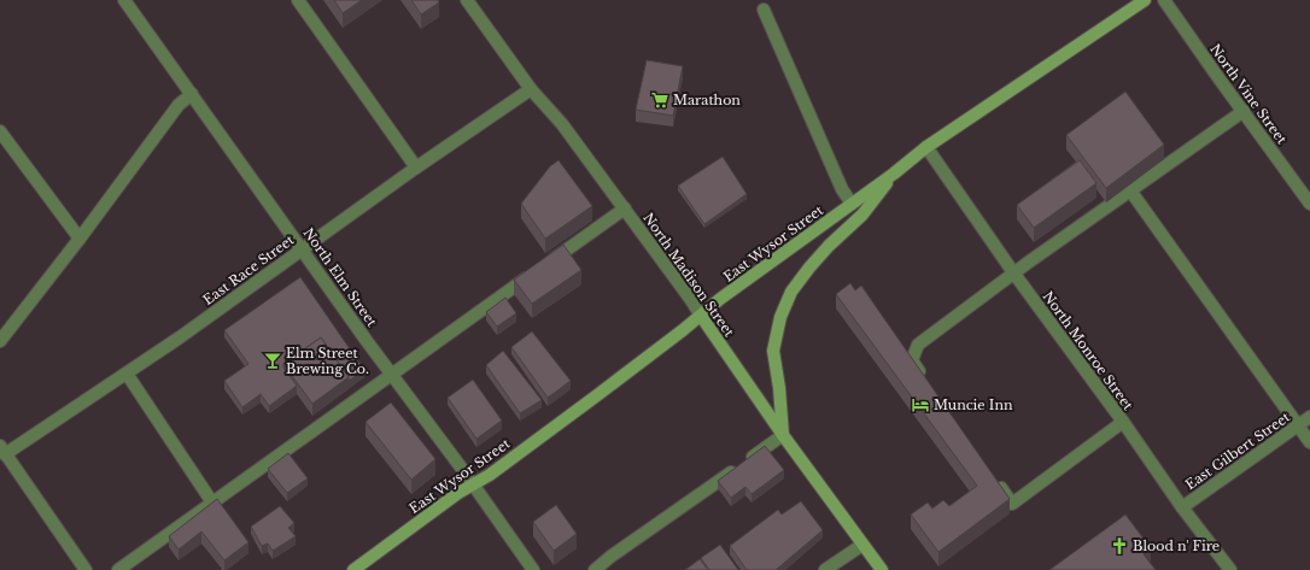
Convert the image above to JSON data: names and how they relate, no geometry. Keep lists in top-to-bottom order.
{
  "streets": {
    "main road": ["East Wysor Street", "North Madison Street"],
    "street": [
      "North Vine Street",
      "East Race Street",
      "North Elm Street",
      "North Monroe Street",
      "East Gilbert Street"
    ]
  },
  "crossings": [
    ["East Wysor Street", "North Madison Street"],
    ["East Wysor Street", "North Elm Street"],
    ["East Wysor Street", "North Monroe Street"],
    ["East Race Street", "North Madison Street"],
    ["East Race Street", "North Elm Street"],
    ["North Monroe Street", "East Gilbert Street"]
  ],
  "places": {
    "supermarket": ["Marathon"],
    "bar": ["Elm Street Brewing Co."],
    "hotel": ["Muncie Inn"],
    "church": ["Blood n' Fire"]
  }
}
